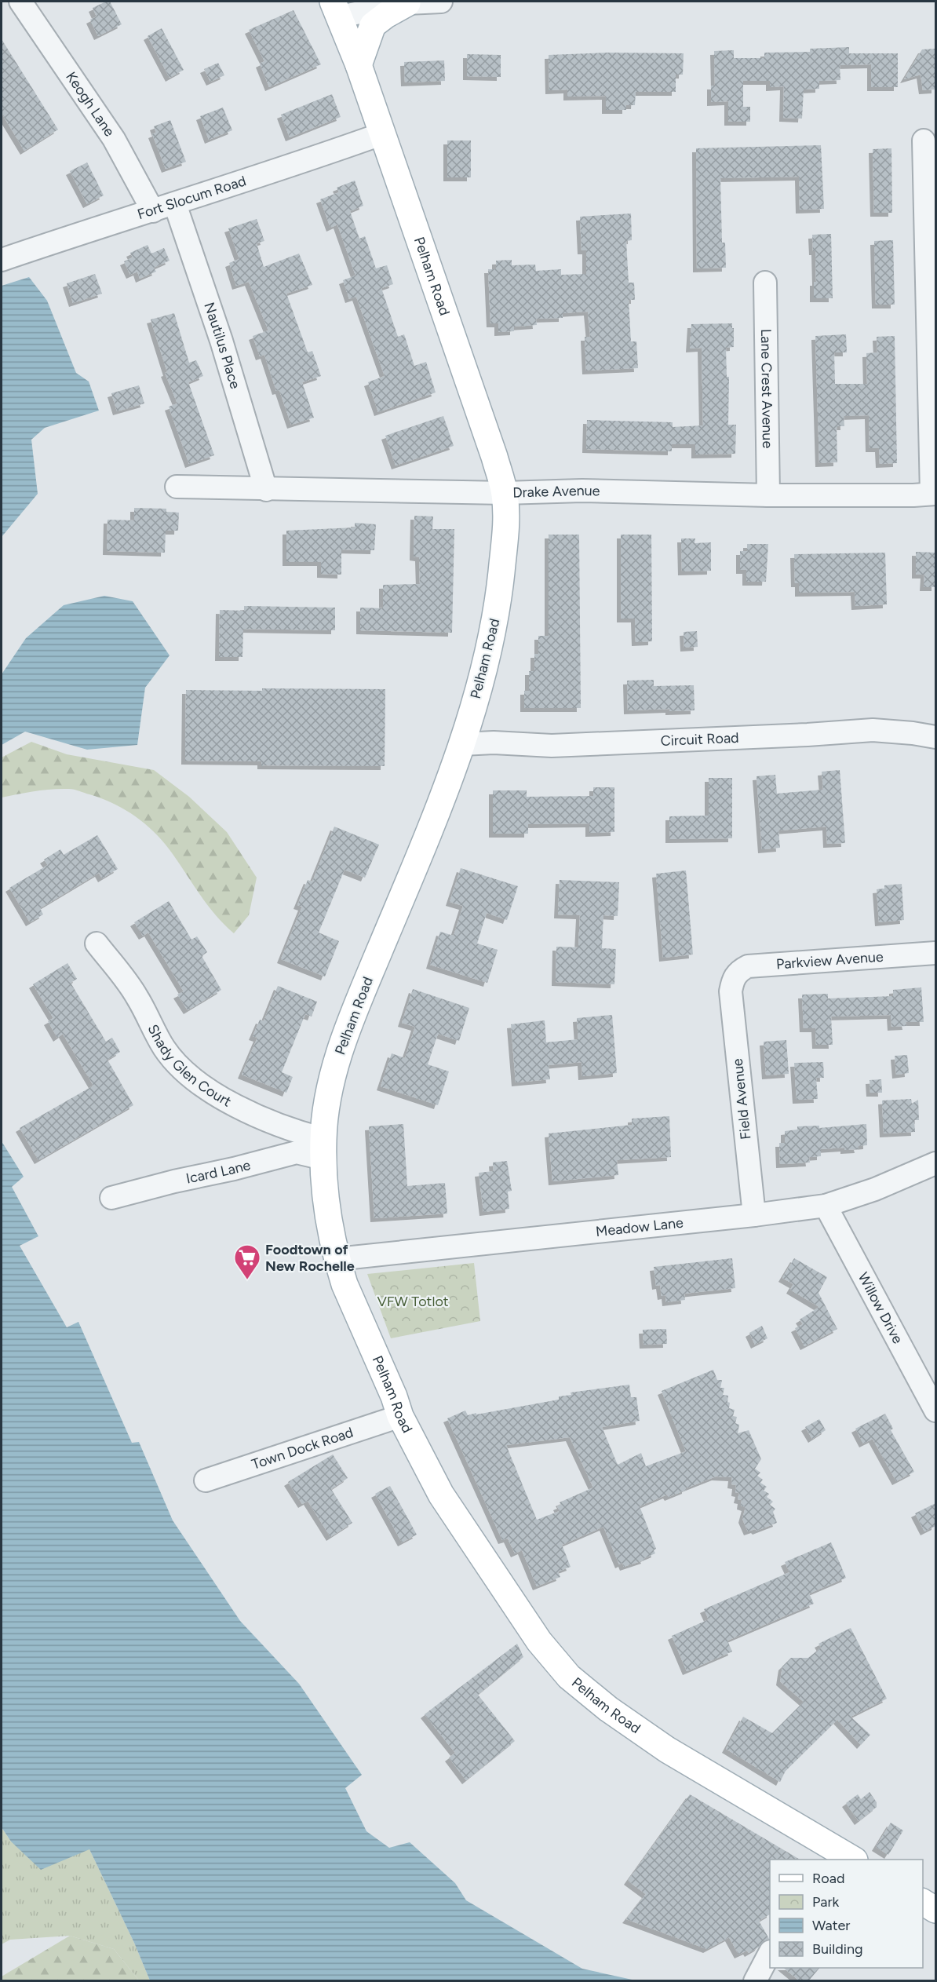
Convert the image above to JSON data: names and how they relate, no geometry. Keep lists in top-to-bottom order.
{
  "streets": {
    "main road": ["Pelham Road"],
    "street": [
      "Keogh Lane",
      "Fort Slocum Road",
      "Nautilus Place",
      "Lane Crest Avenue",
      "Drake Avenue",
      "Circuit Road",
      "Parkview Avenue",
      "Shady Glen Court",
      "Field Avenue",
      "Icard Lane",
      "Meadow Lane",
      "Willow Drive",
      "Town Dock Road"
    ]
  },
  "crossings": [
    ["Keogh Lane", "Fort Slocum Road"],
    ["Fort Slocum Road", "Pelham Road"],
    ["Fort Slocum Road", "Nautilus Place"],
    ["Pelham Road", "Drake Avenue"],
    ["Pelham Road", "Circuit Road"],
    ["Pelham Road", "Shady Glen Court"],
    ["Pelham Road", "Icard Lane"],
    ["Pelham Road", "Meadow Lane"],
    ["Pelham Road", "Town Dock Road"],
    ["Nautilus Place", "Drake Avenue"],
    ["Lane Crest Avenue", "Drake Avenue"],
    ["Parkview Avenue", "Field Avenue"],
    ["Shady Glen Court", "Icard Lane"],
    ["Field Avenue", "Meadow Lane"],
    ["Meadow Lane", "Willow Drive"]
  ],
  "parks": ["VFW Totlot"],
  "places": {
    "supermarket": ["Foodtown of New Rochelle"]
  },
  "legend": [
    "Road",
    "Park",
    "Water",
    "Building"
  ]
}
